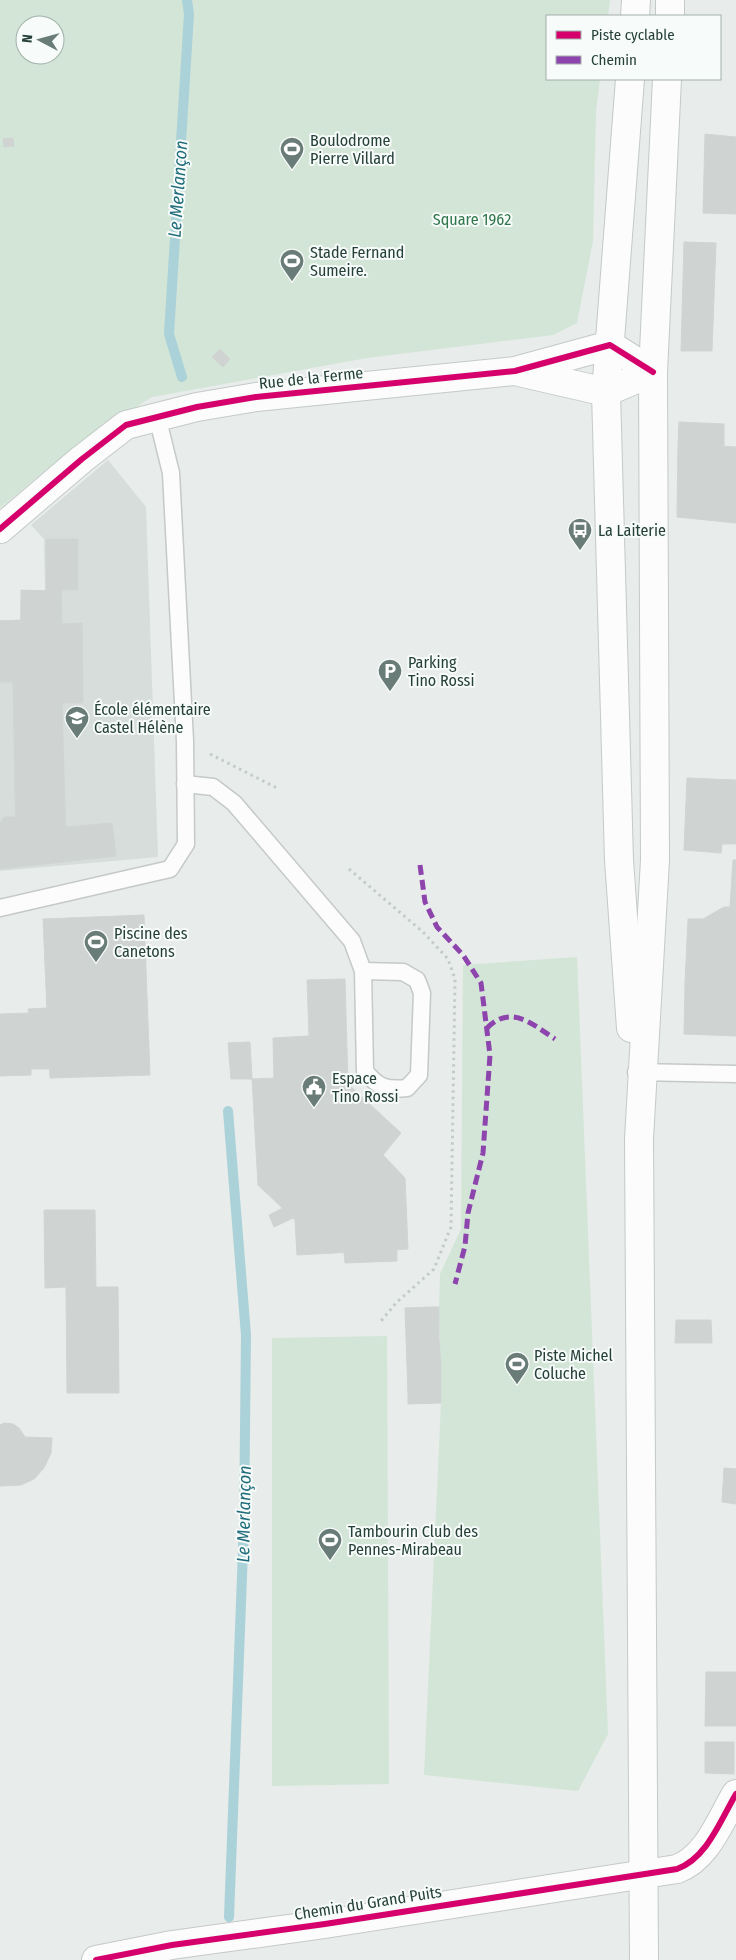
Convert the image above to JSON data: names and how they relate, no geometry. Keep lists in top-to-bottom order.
{
  "streets": {
    "main road": ["Rue de la Ferme", "Chemin du Grand Puits"]
  },
  "water": ["Le Merlançon"],
  "parks": ["Square 1962"],
  "places": {
    "sports": [
      "Boulodrome Pierre Villard",
      "Stade Fernand Sumeire.",
      "Piscine des Canetons",
      "Piste Michel Coluche",
      "Tambourin Club des Pennes-Mirabeau"
    ],
    "bus stop": ["La Laiterie"],
    "parking": ["Parking Tino Rossi"],
    "school or university": ["École élémentaire Castel Hélène"],
    "public building": ["Espace Tino Rossi"]
  },
  "legend": ["Piste cyclable", "Chemin"],
  "north": "left"
}
